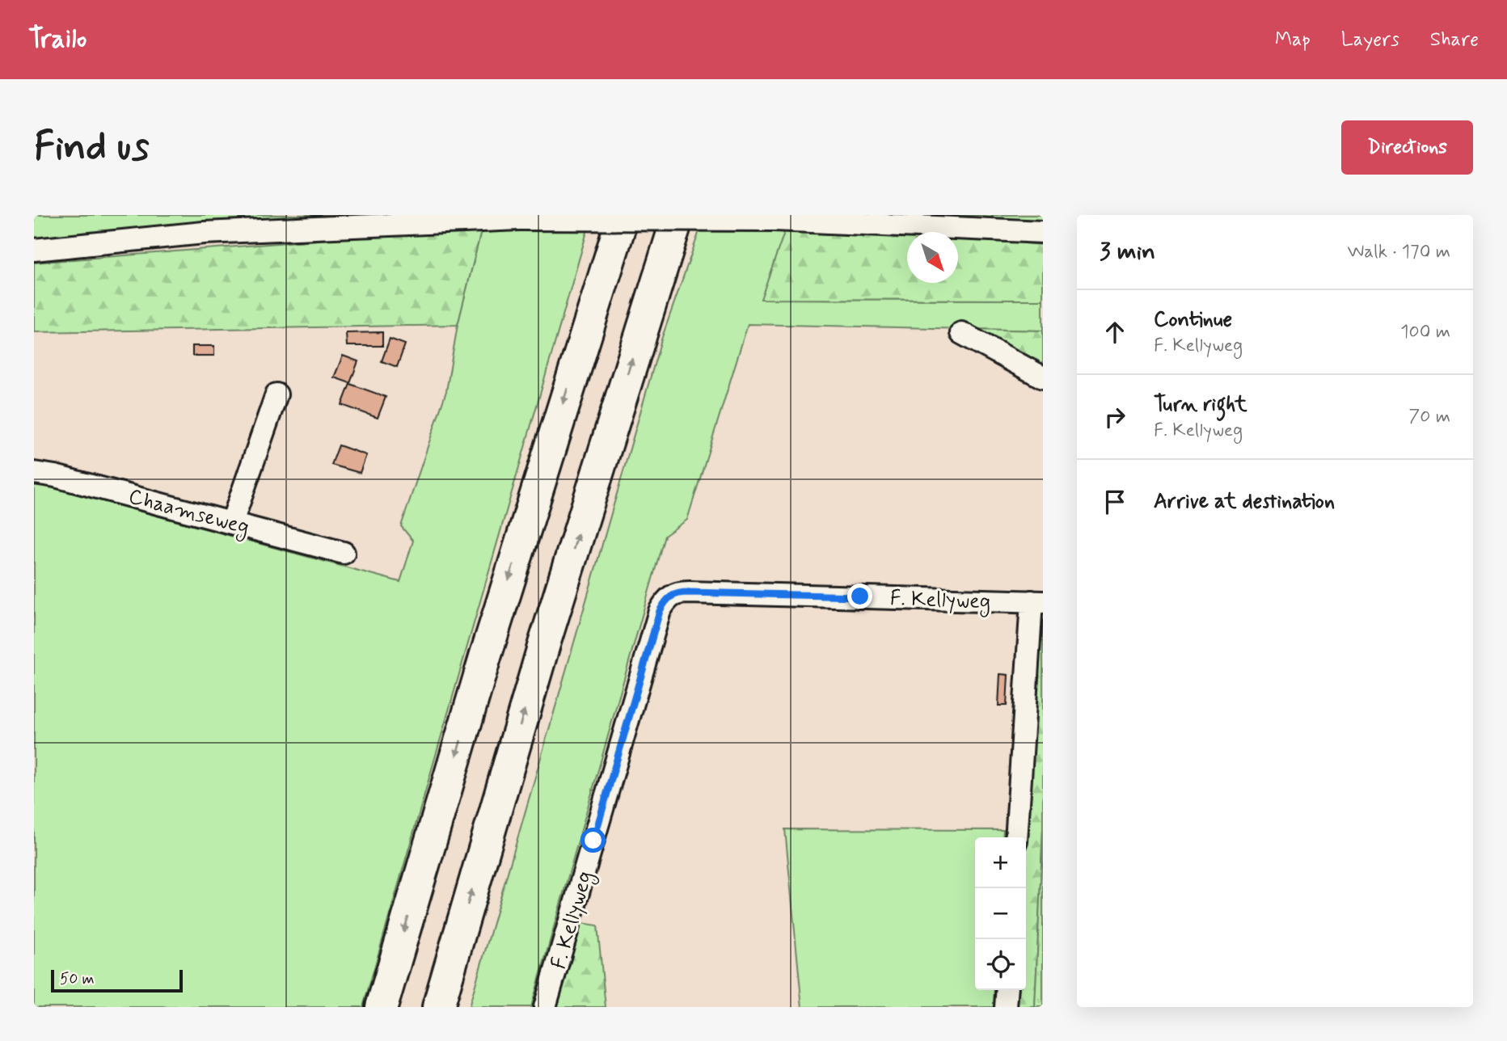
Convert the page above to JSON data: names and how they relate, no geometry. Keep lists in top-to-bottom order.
{
  "streets": {
    "street": ["Chaamseweg", "F. Kellyweg"]
  },
  "scale_bar": "50 m",
  "north": "bottom right",
  "page": {
    "header": "Trailo",
    "nav": ["Map", "Layers", "Share"],
    "buttons": "Directions",
    "title": "Find us",
    "heading": ["3 min", "Walk · 170 m"],
    "list": [
      ["Continue", "F. Kellyweg", "100 m"],
      ["Turn right", "F. Kellyweg", "70 m"],
      "Arrive at destination"
    ],
    "map_buttons": ["+", "−"],
    "scale": "50 m"
  }
}
